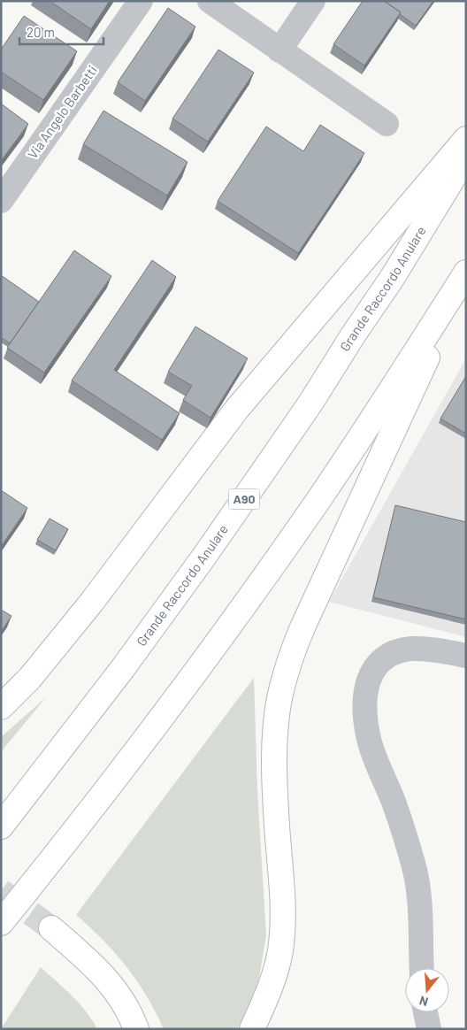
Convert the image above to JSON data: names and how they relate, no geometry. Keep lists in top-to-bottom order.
{
  "streets": {
    "main road": ["Grande Raccordo Anulare", "A90"],
    "street": ["Via Angelo Barbetti"]
  },
  "scale_bar": "20 m",
  "north": "bottom"
}
